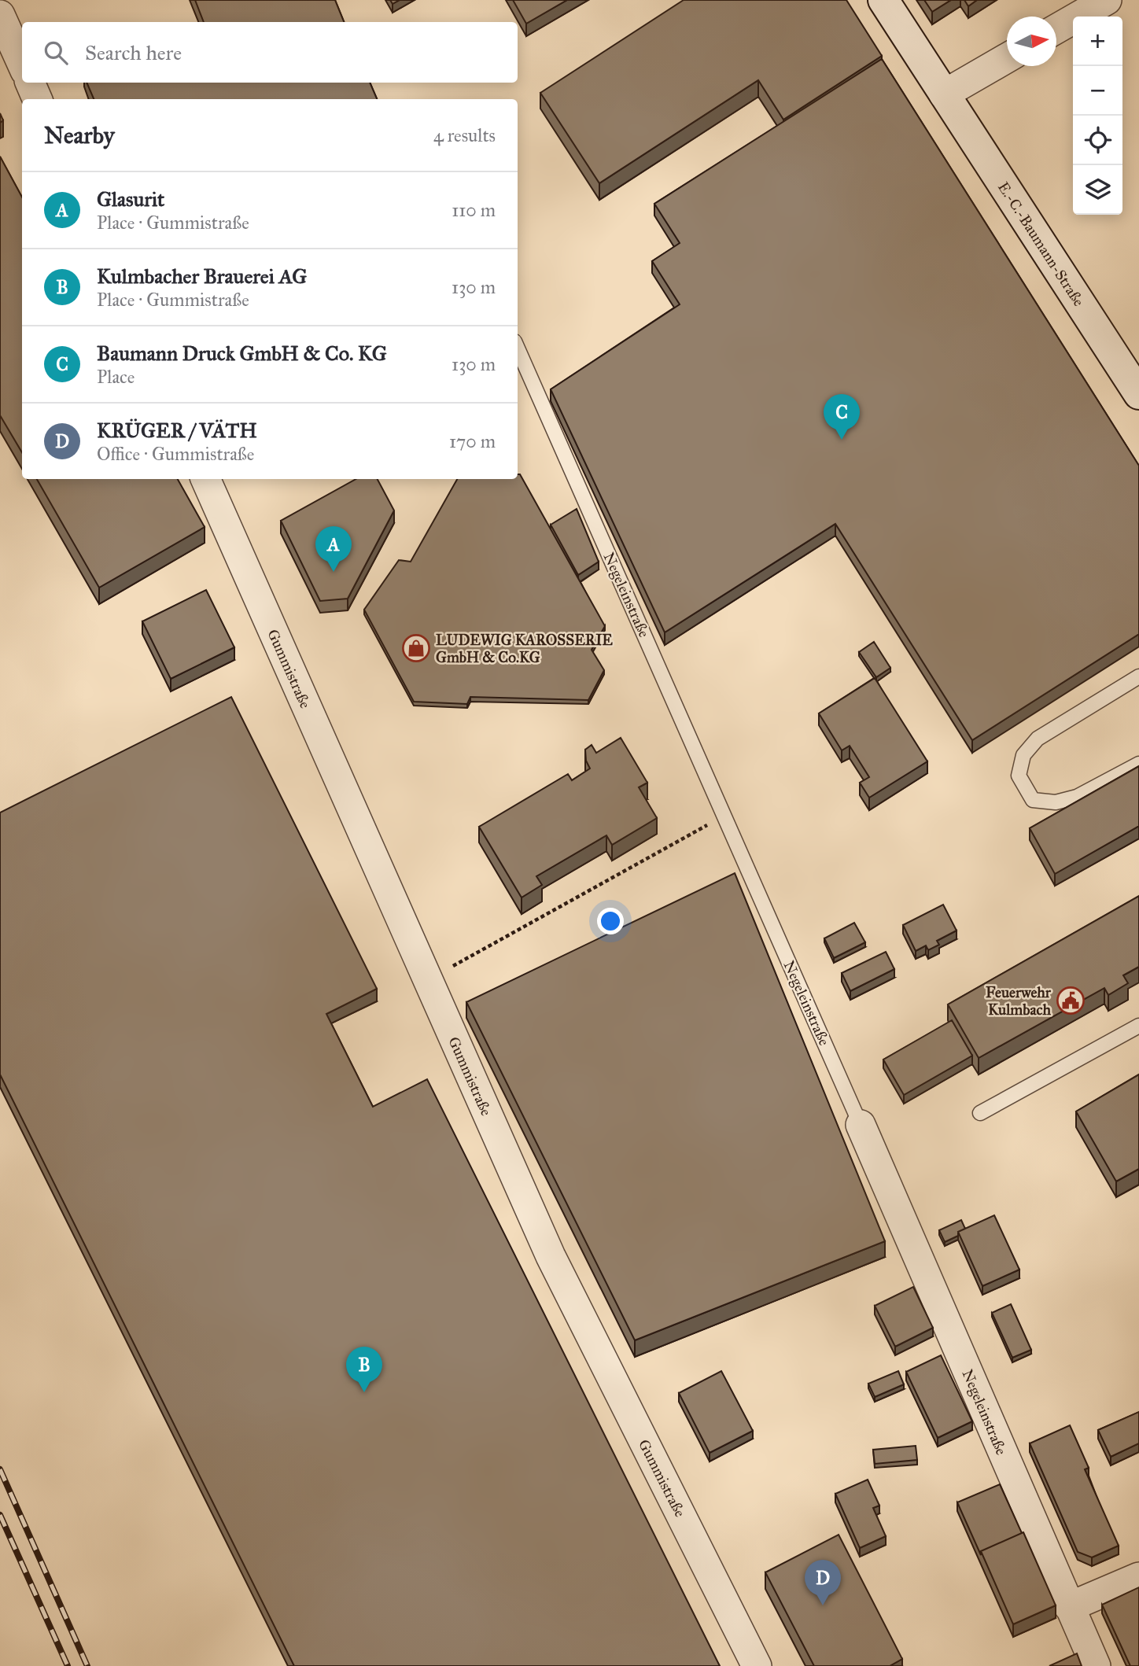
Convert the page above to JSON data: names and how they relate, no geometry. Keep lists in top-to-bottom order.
{
  "streets": {
    "street": ["E.-C.-Baumann-Straße", "Negeleinstraße", "Gummistraße"]
  },
  "places": {
    "shop": ["LUDEWIG KAROSSERIE GmbH & Co.KG"],
    "public building": ["Feuerwehr Kulmbach"]
  },
  "north": "right",
  "page": {
    "map_buttons": ["+", "−"],
    "search": "Search here",
    "heading": ["Nearby", "4 results"],
    "list": [
      {
        "mark": "A",
        "name": "Glasurit",
        "note": "Place · Gummistraße",
        "value": "110 m"
      },
      {
        "mark": "B",
        "name": "Kulmbacher Brauerei AG",
        "note": "Place · Gummistraße",
        "value": "130 m"
      },
      {
        "mark": "C",
        "name": "Baumann Druck GmbH & Co. KG",
        "note": "Place",
        "value": "130 m"
      },
      {
        "mark": "D",
        "name": "KRÜGER / VÄTH",
        "note": "Office · Gummistraße",
        "value": "170 m"
      }
    ],
    "pins": [
      "C",
      "A",
      "B",
      "D"
    ]
  }
}
